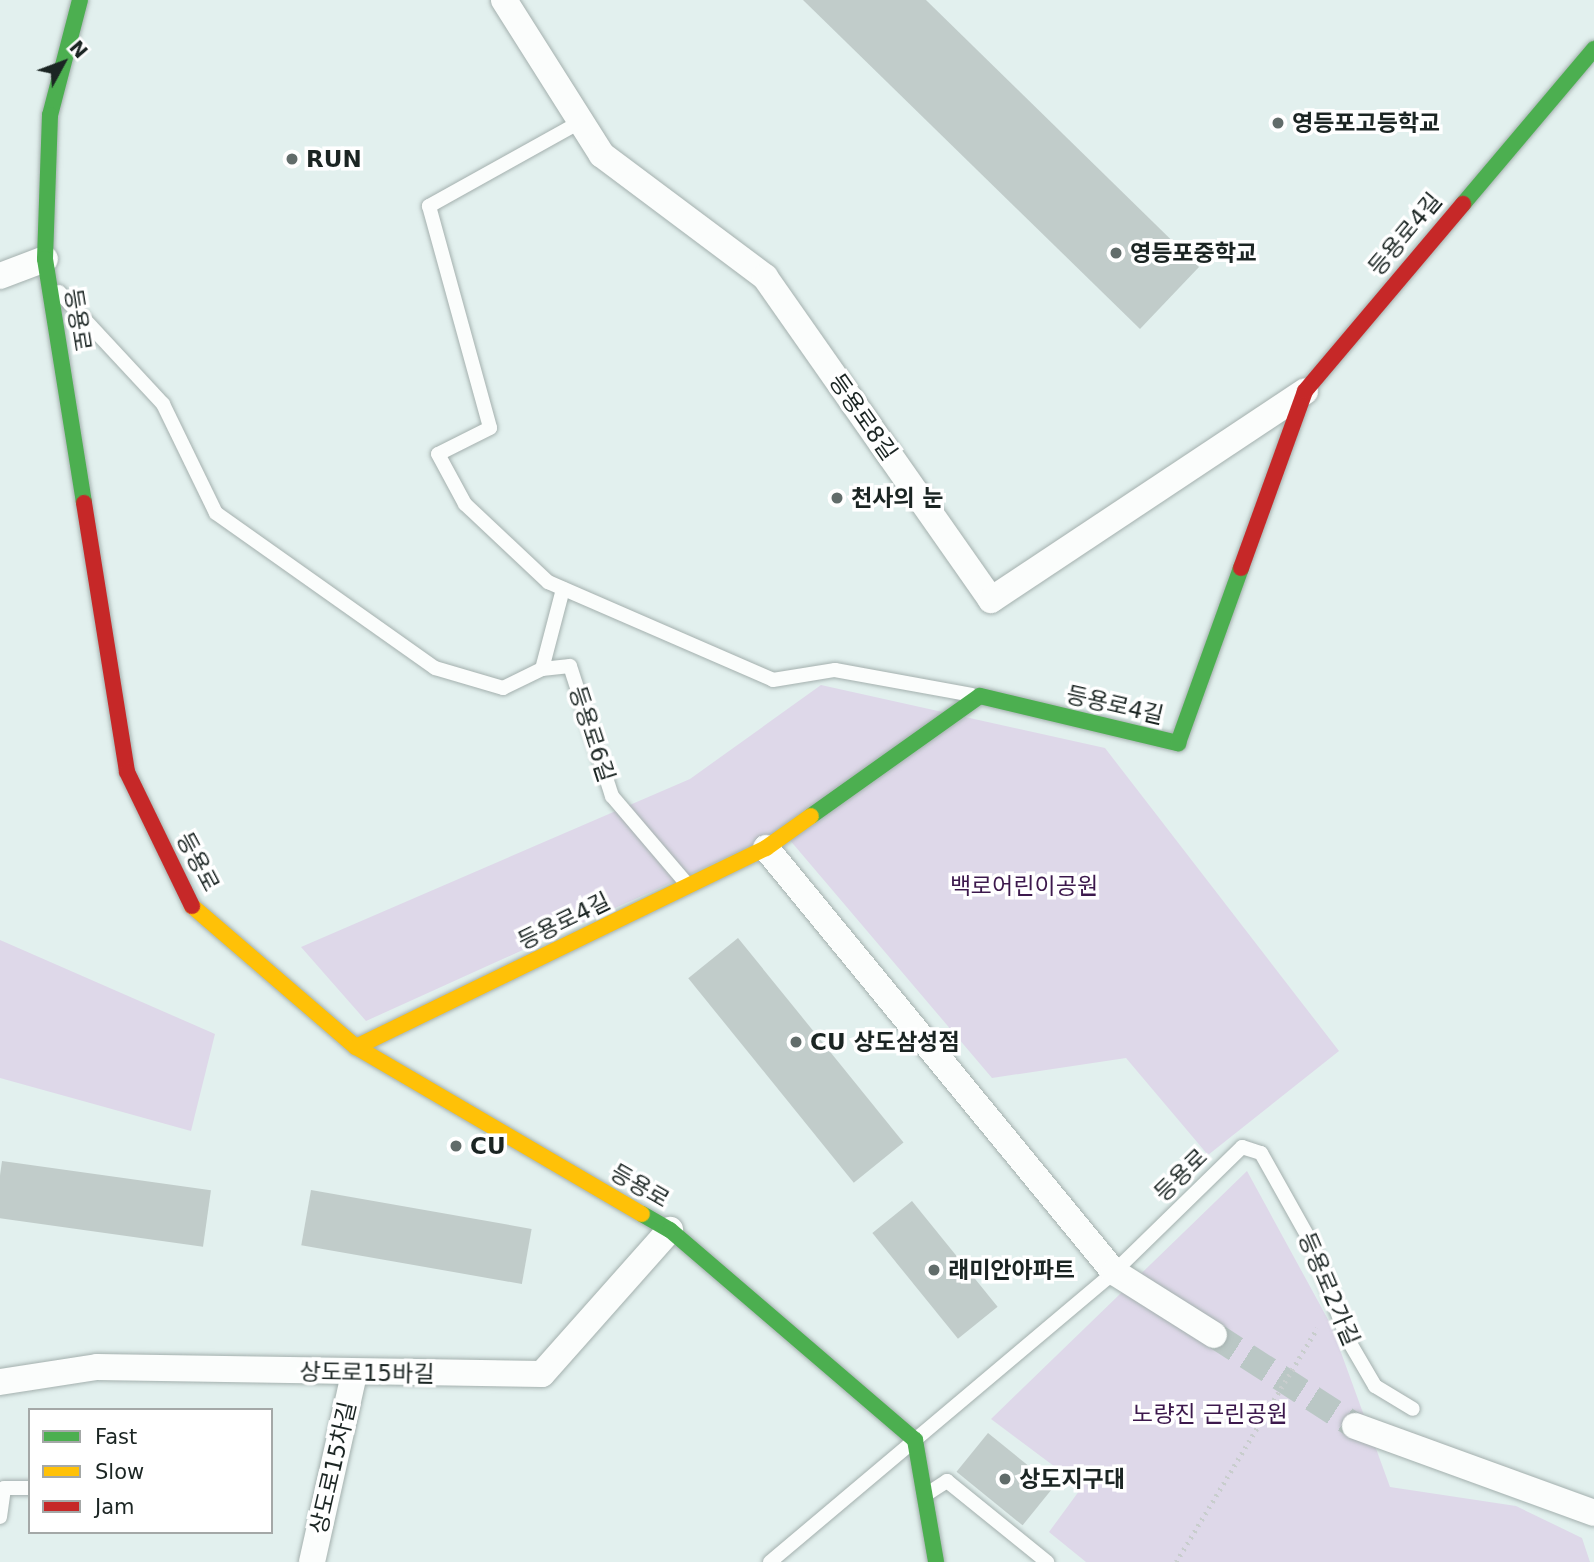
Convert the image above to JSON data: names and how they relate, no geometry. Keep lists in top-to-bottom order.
{
  "streets": {
    "street": [
      "등용로4길",
      "등용로",
      "등용로8길",
      "상도로15바길",
      "상도로15차길"
    ],
    "lane": ["등용로6길", "등용로2가길"]
  },
  "crossings": [
    ["등용로4길", "등용로"],
    ["등용로4길", "등용로8길"],
    ["등용로4길", "등용로6길"],
    ["등용로", "등용로2가길"],
    ["등용로", "상도로15바길"],
    ["상도로15바길", "상도로15차길"]
  ],
  "parks": ["백로어린이공원", "노량진 근린공원"],
  "places": [
    "영등포고등학교",
    "RUN",
    "영등포중학교",
    "천사의 눈",
    "CU 상도삼성점",
    "CU",
    "래미안아파트",
    "상도지구대"
  ],
  "legend": ["Fast", "Slow", "Jam"],
  "north": "top right"
}
